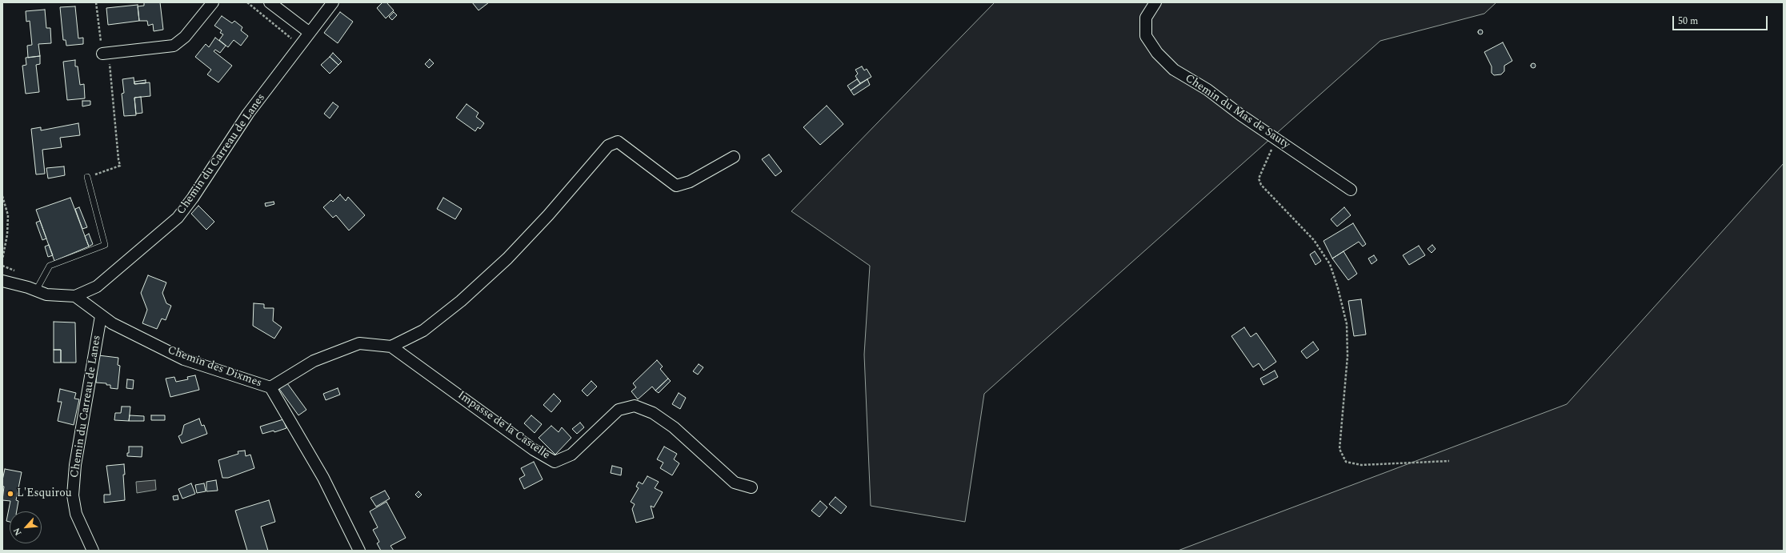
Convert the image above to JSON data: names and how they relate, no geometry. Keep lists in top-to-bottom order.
{
  "streets": {
    "street": [
      "Chemin du Mas de Sauty",
      "Chemin du Carreau de Lanes",
      "Chemin des Dixmes",
      "Impasse de la Castelle"
    ]
  },
  "crossings": [
    ["Chemin du Carreau de Lanes", "Chemin des Dixmes"]
  ],
  "places": ["L'Esquirou"],
  "scale_bar": "50 m",
  "north": "bottom left"
}
